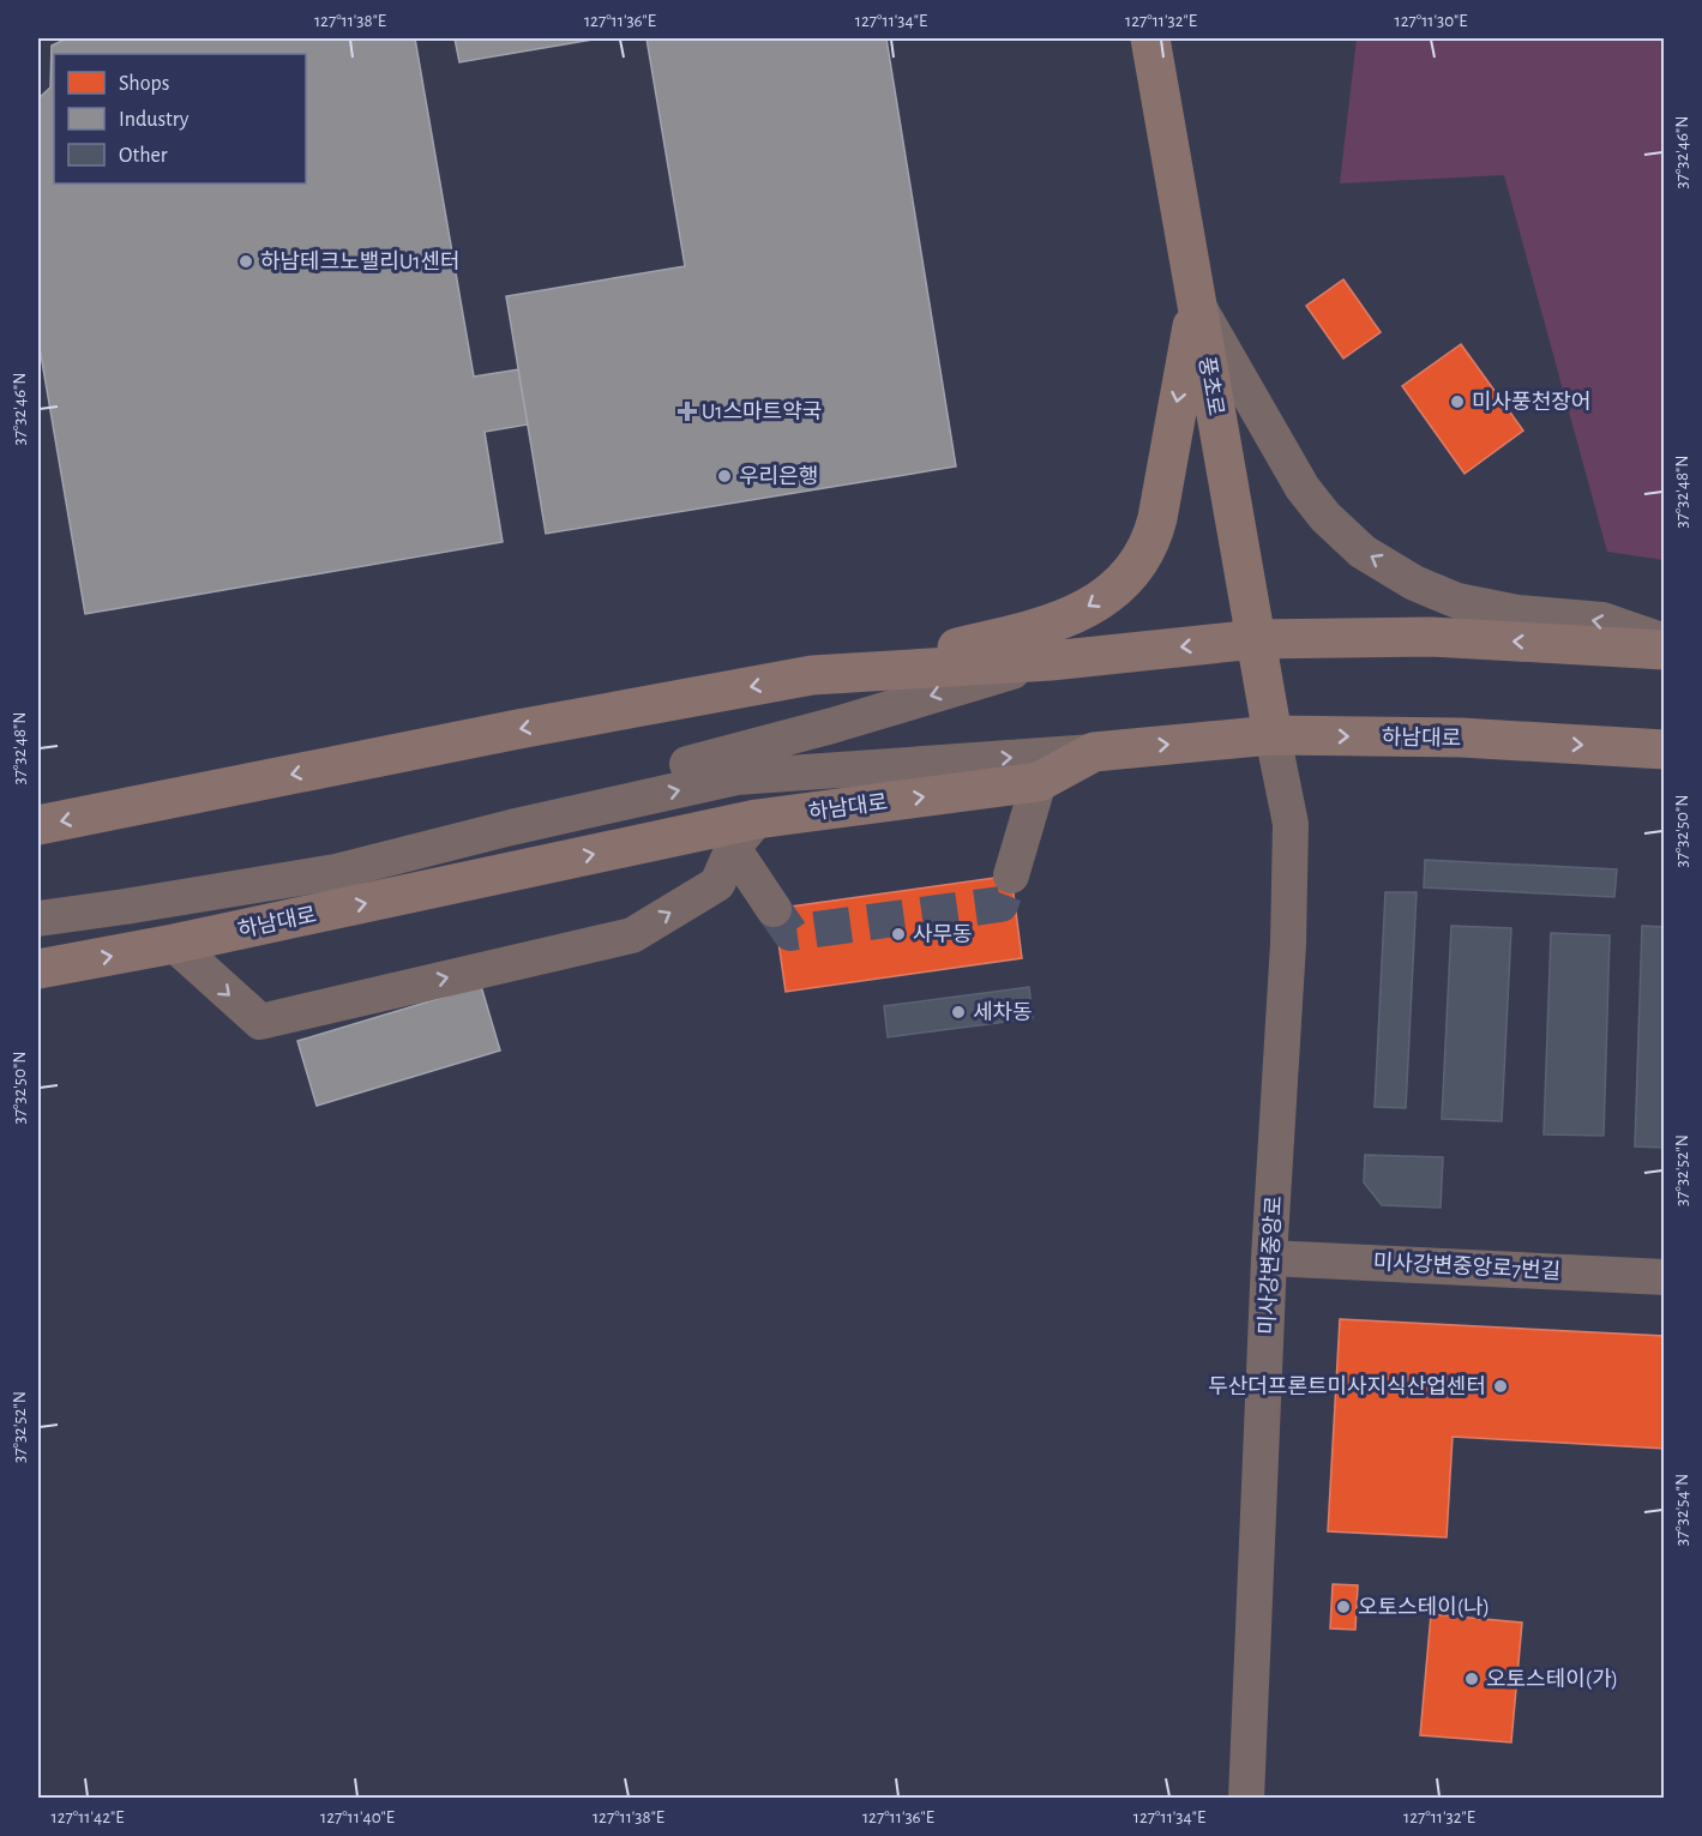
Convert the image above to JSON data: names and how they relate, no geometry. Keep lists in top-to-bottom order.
{
  "streets": {
    "main road": ["풍초로", "하남대로"],
    "street": ["미사강변중앙로", "미사강변중앙로7번길"]
  },
  "crossings": [
    ["풍초로", "하남대로"],
    ["풍초로", "미사강변중앙로"],
    ["하남대로", "미사강변중앙로"],
    ["미사강변중앙로", "미사강변중앙로7번길"]
  ],
  "places": {
    "other": [
      "하남테크노밸리U1센터",
      "미사풍천장어",
      "우리은행",
      "사무동",
      "세차동",
      "두산더프론트미사지식산업센터",
      "오토스테이(나)",
      "오토스테이(가)"
    ],
    "health": ["U1스마트약국"]
  },
  "legend": ["Shops", "Industry", "Other"],
  "coordinates": [
    "127°11'38\"E",
    "127°11'36\"E",
    "127°11'34\"E",
    "127°11'32\"E",
    "127°11'30\"E",
    "37°32'46\"N",
    "37°32'48\"N",
    "37°32'50\"N",
    "37°32'52\"N",
    "37°32'54\"N",
    "127°11'42\"E",
    "127°11'40\"E"
  ]
}
